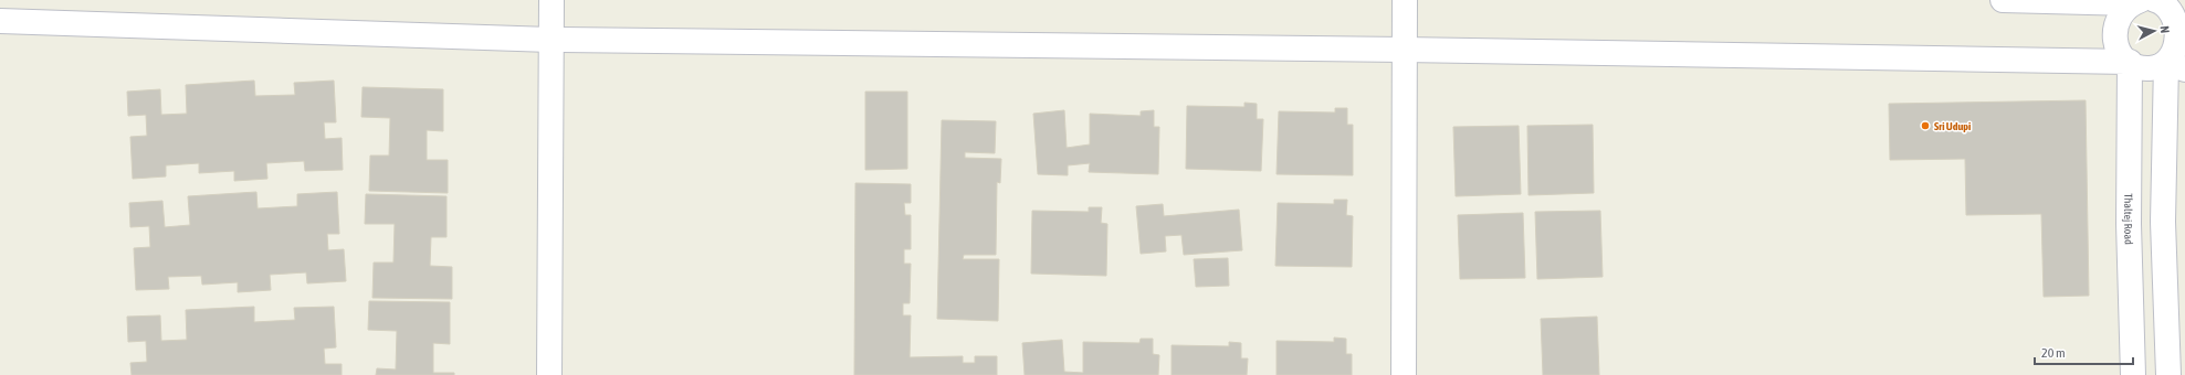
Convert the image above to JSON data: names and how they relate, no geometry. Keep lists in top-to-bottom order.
{
  "streets": {
    "main road": ["Thaltej Road"]
  },
  "places": ["Sri Udupi"],
  "scale_bar": "20 m",
  "north": "right"
}
